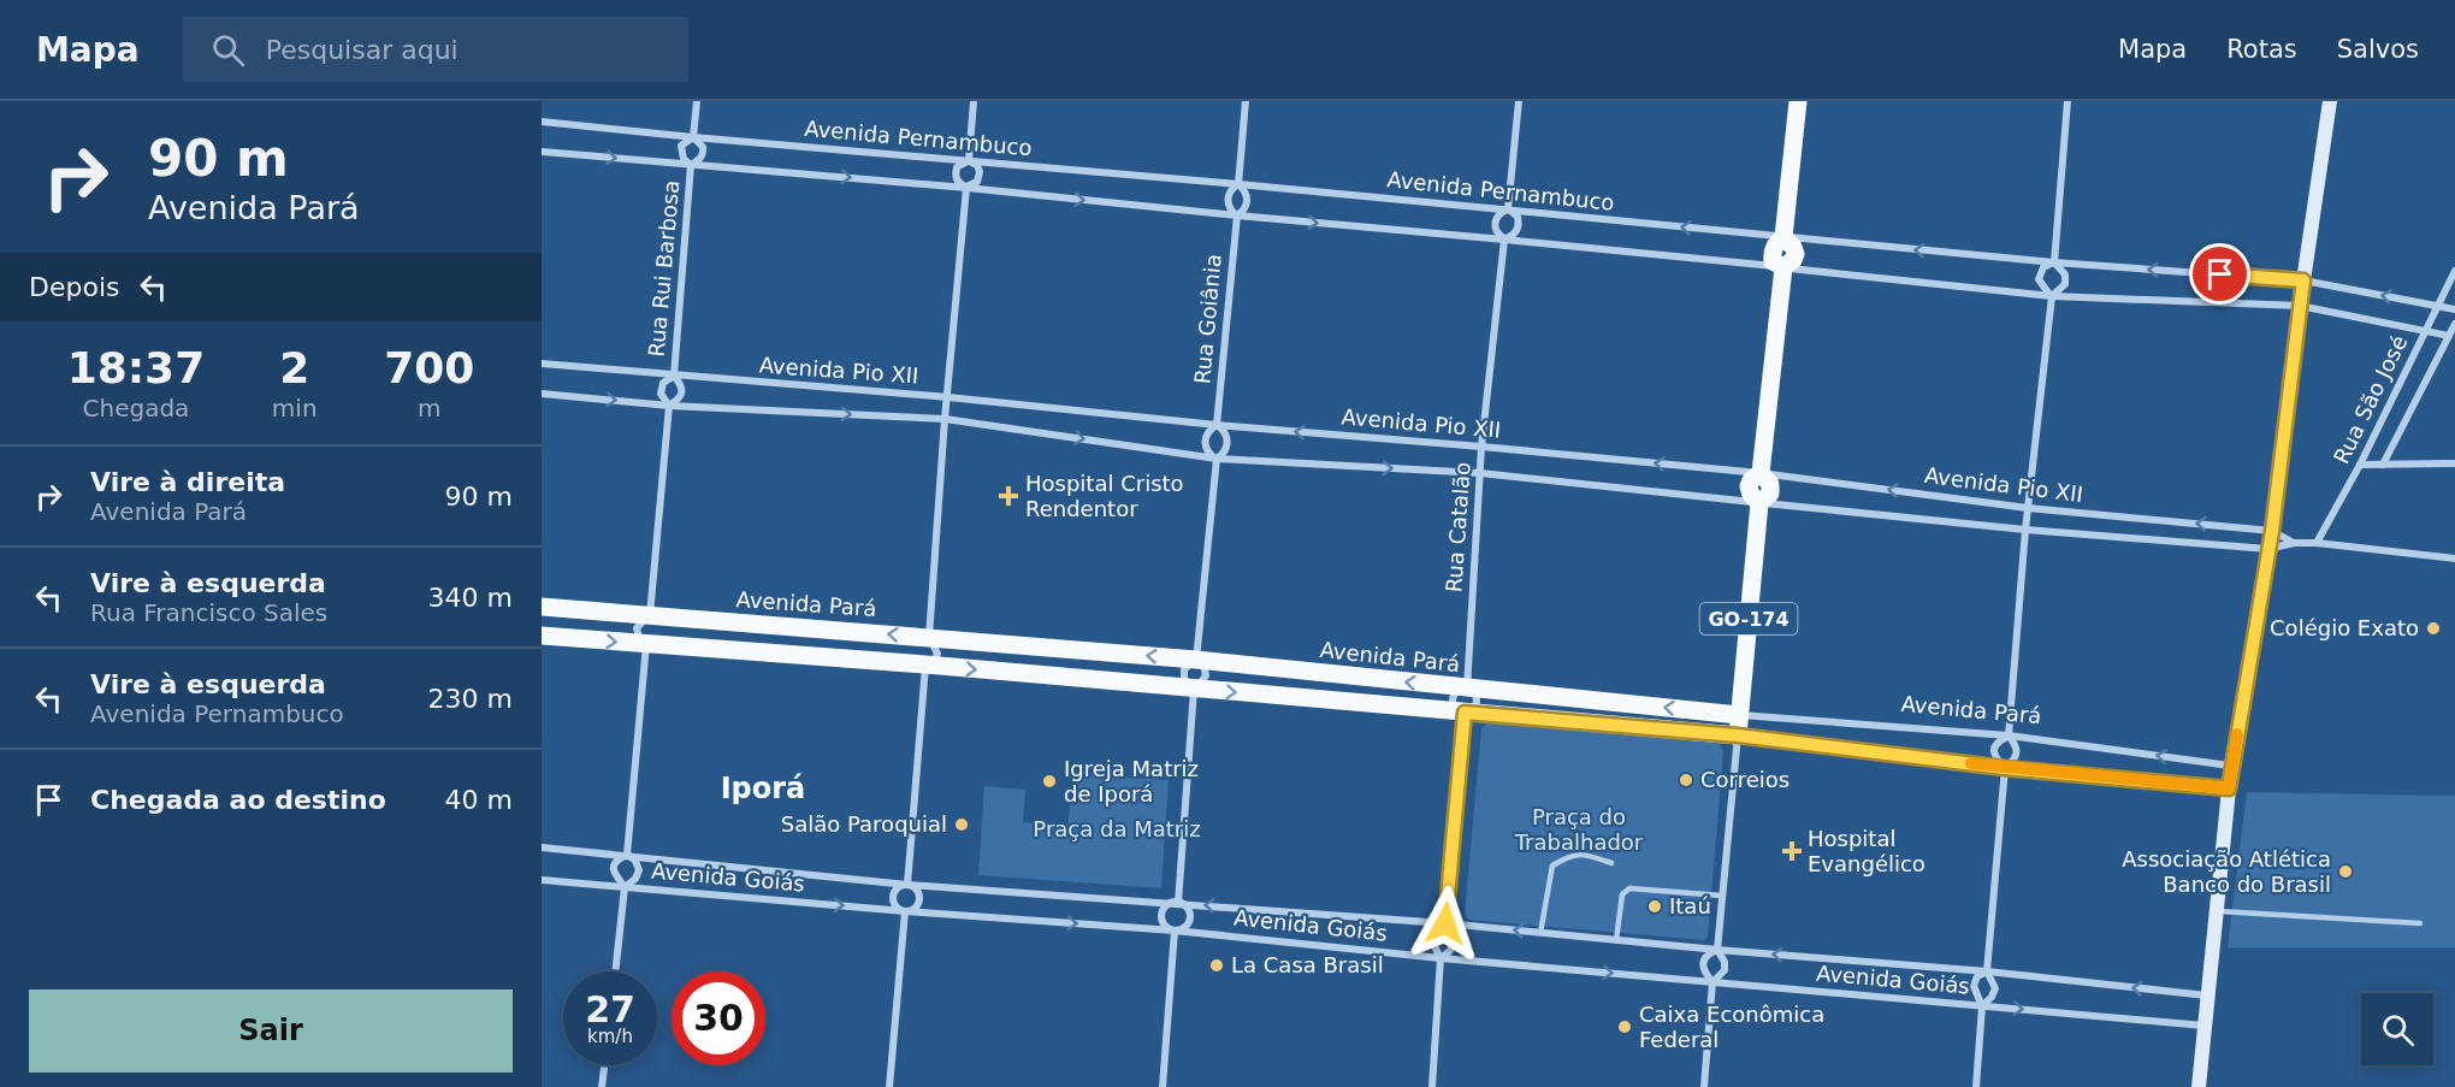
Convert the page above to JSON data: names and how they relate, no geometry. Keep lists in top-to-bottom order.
{
  "streets": {
    "main road": ["Avenida Pará", "GO-174"],
    "street": [
      "Avenida Pernambuco",
      "Rua Rui Barbosa",
      "Rua Goiânia",
      "Avenida Pio XII",
      "Rua São José",
      "Rua Catalão",
      "Avenida Goiás"
    ]
  },
  "crossings": [
    ["Avenida Pernambuco", "Rua Rui Barbosa"],
    ["Avenida Pernambuco", "Rua Goiânia"],
    ["Avenida Pernambuco", "Rua São José"],
    ["Avenida Pernambuco", "Rua Catalão"],
    ["Avenida Pernambuco", "GO-174"],
    ["Rua Rui Barbosa", "Avenida Pio XII"],
    ["Rua Rui Barbosa", "Avenida Pará"],
    ["Rua Rui Barbosa", "Avenida Goiás"],
    ["Rua Goiânia", "Avenida Pio XII"],
    ["Rua Goiânia", "Avenida Pará"],
    ["Rua Goiânia", "Avenida Goiás"],
    ["Avenida Pio XII", "Rua São José"],
    ["Avenida Pio XII", "Rua Catalão"],
    ["Avenida Pio XII", "GO-174"],
    ["Rua Catalão", "Avenida Pará"],
    ["Rua Catalão", "Avenida Goiás"],
    ["Avenida Pará", "GO-174"]
  ],
  "districts": ["Iporá"],
  "parks": ["Praça do Trabalhador", "Praça da Matriz"],
  "places": {
    "health": ["Hospital Cristo Rendentor", "Hospital Evangélico"],
    "other": [
      "Colégio Exato",
      "Correios",
      "Igreja Matriz de Iporá",
      "Salão Paroquial",
      "Associação Atlética Banco do Brasil",
      "Itaú",
      "La Casa Brasil",
      "Caixa Econômica Federal"
    ]
  },
  "page": {
    "header": "Mapa",
    "search": "Pesquisar aqui",
    "nav": ["Mapa", "Rotas", "Salvos"],
    "turn": ["90 m", "Avenida Pará"],
    "then": "Depois",
    "eta": [
      "18:37",
      "Chegada",
      "2",
      "min",
      "700",
      "m"
    ],
    "list": [
      {
        "name": "Vire à direita",
        "note": "Avenida Pará",
        "value": "90 m"
      },
      {
        "name": "Vire à esquerda",
        "note": "Rua Francisco Sales",
        "value": "340 m"
      },
      {
        "name": "Vire à esquerda",
        "note": "Avenida Pernambuco",
        "value": "230 m"
      },
      {
        "name": "Chegada ao destino",
        "value": "40 m"
      }
    ],
    "speed": "27 km/h",
    "limit": "30",
    "buttons": "Sair"
  }
}
